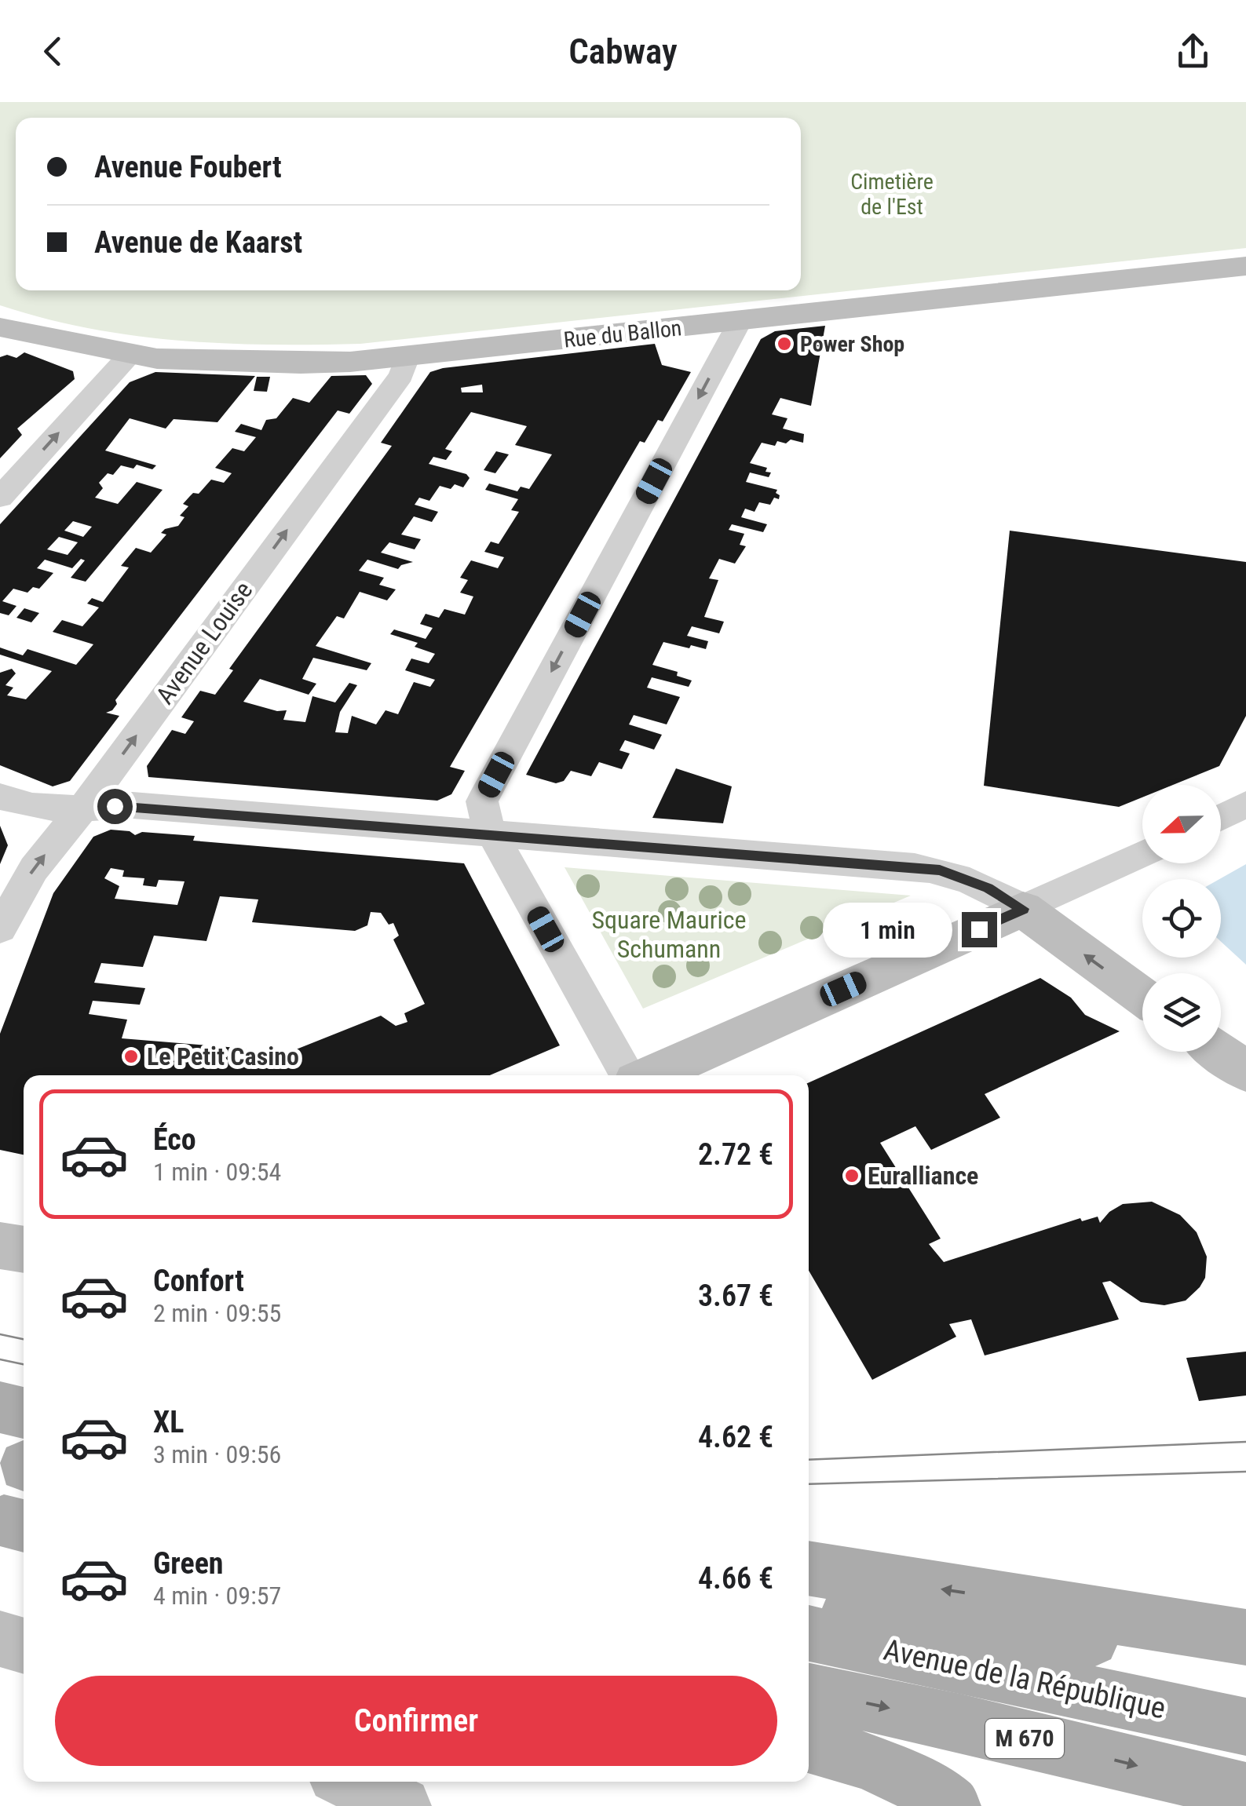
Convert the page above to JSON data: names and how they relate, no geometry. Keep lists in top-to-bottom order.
{
  "streets": {
    "main road": ["Avenue de la République", "M 670"],
    "street": ["Rue du Ballon", "Avenue Louise"]
  },
  "crossings": [
    ["Rue du Ballon", "Avenue Louise"]
  ],
  "parks": ["Cimetière de l'Est", "Square Maurice Schumann"],
  "places": ["Power Shop", "Le Petit Casino", "Euralliance"],
  "north": "left",
  "page": {
    "header": "Cabway",
    "banner": ["Avenue Foubert", "Avenue de Kaarst"],
    "bubble": "1 min",
    "list": [
      {
        "name": "Éco",
        "note": "1 min · 09:54",
        "value": "2.72 €"
      },
      {
        "name": "Confort",
        "note": "2 min · 09:55",
        "value": "3.67 €"
      },
      {
        "name": "XL",
        "note": "3 min · 09:56",
        "value": "4.62 €"
      },
      {
        "name": "Green",
        "note": "4 min · 09:57",
        "value": "4.66 €"
      }
    ],
    "buttons": "Confirmer"
  }
}
